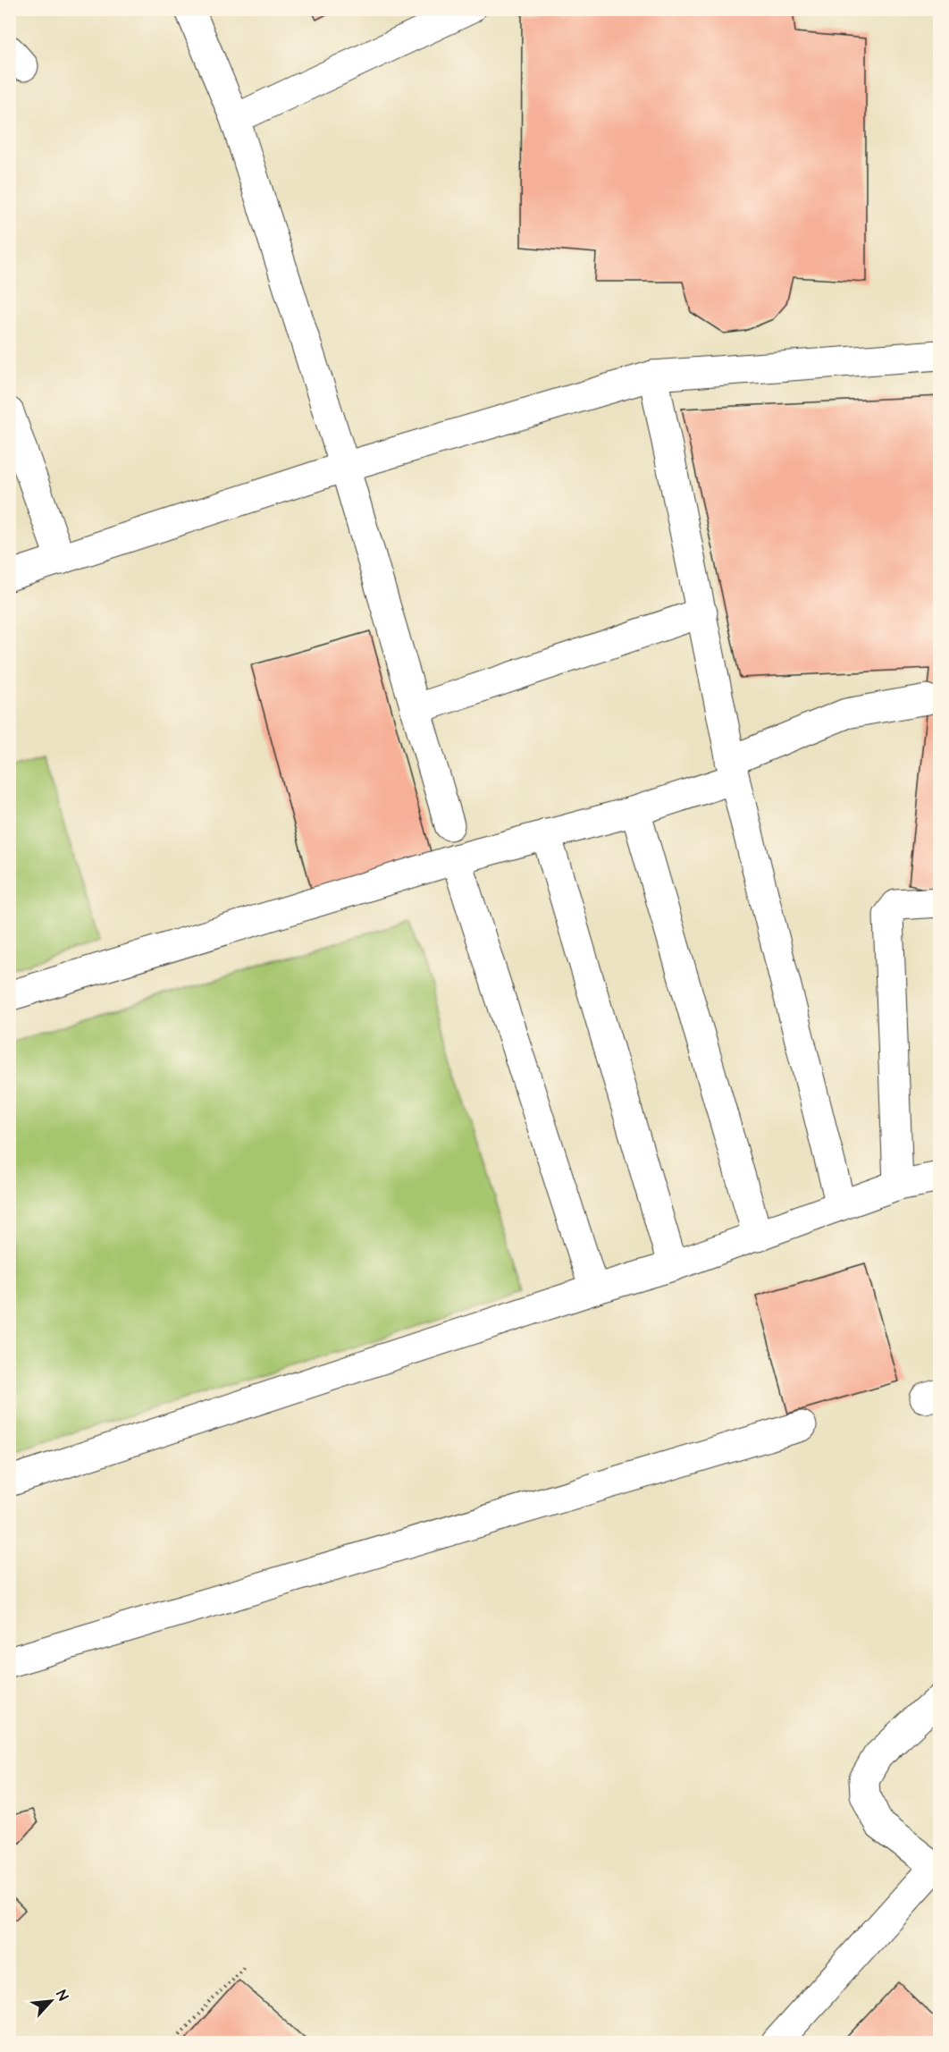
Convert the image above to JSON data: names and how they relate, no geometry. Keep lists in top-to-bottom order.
{
  "north": "top right"
}
